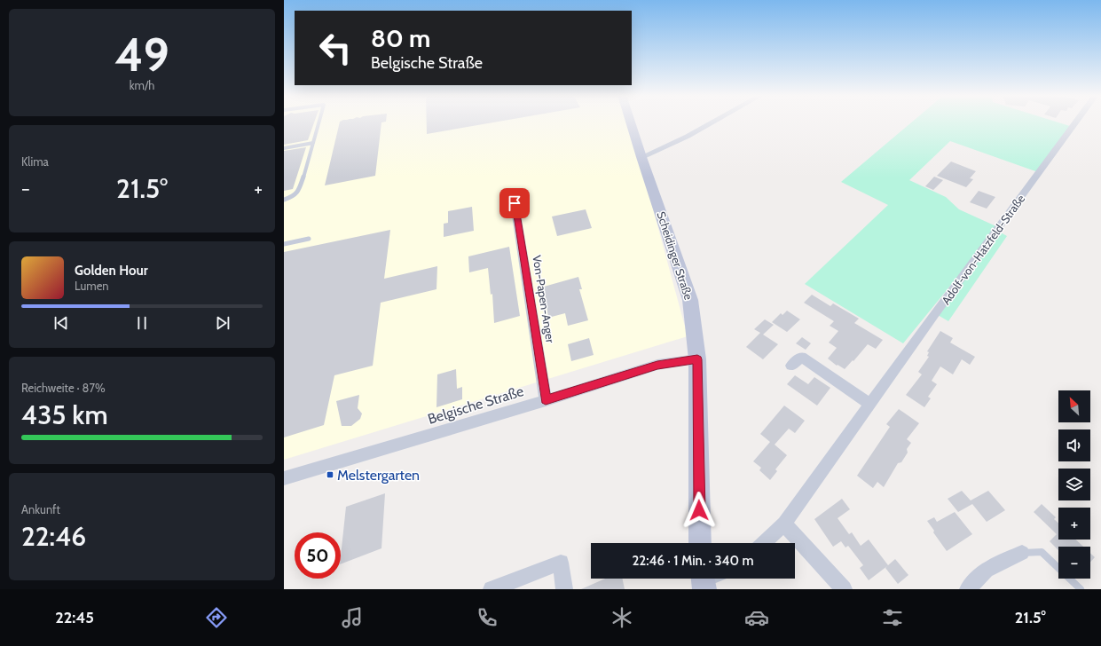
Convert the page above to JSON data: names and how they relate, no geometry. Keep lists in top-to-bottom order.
{
  "streets": {
    "main road": ["Scheidinger Straße"],
    "street": ["Adolf-von-Hatzfeld-Straße", "Von-Papen-Anger", "Belgische Straße"]
  },
  "crossings": [
    ["Scheidinger Straße", "Belgische Straße"],
    ["Von-Papen-Anger", "Belgische Straße"]
  ],
  "places": {
    "transit": ["Melstergarten"]
  },
  "north": "top left",
  "page": {
    "tile": [
      ["49", "km/h"],
      "Klima",
      ["Reichweite · 87%", "435 km"],
      ["Ankunft", "22:46"]
    ],
    "turn": ["80 m", "Belgische Straße"],
    "heat": ["−", "21.5°", "+"],
    "song": ["Golden Hour", "Lumen"],
    "map_buttons": ["+", "−"],
    "limit": "50",
    "trip": "22:46 · 1 Min. · 340 m",
    "tabs": ["22:45", "21.5°"]
  }
}
